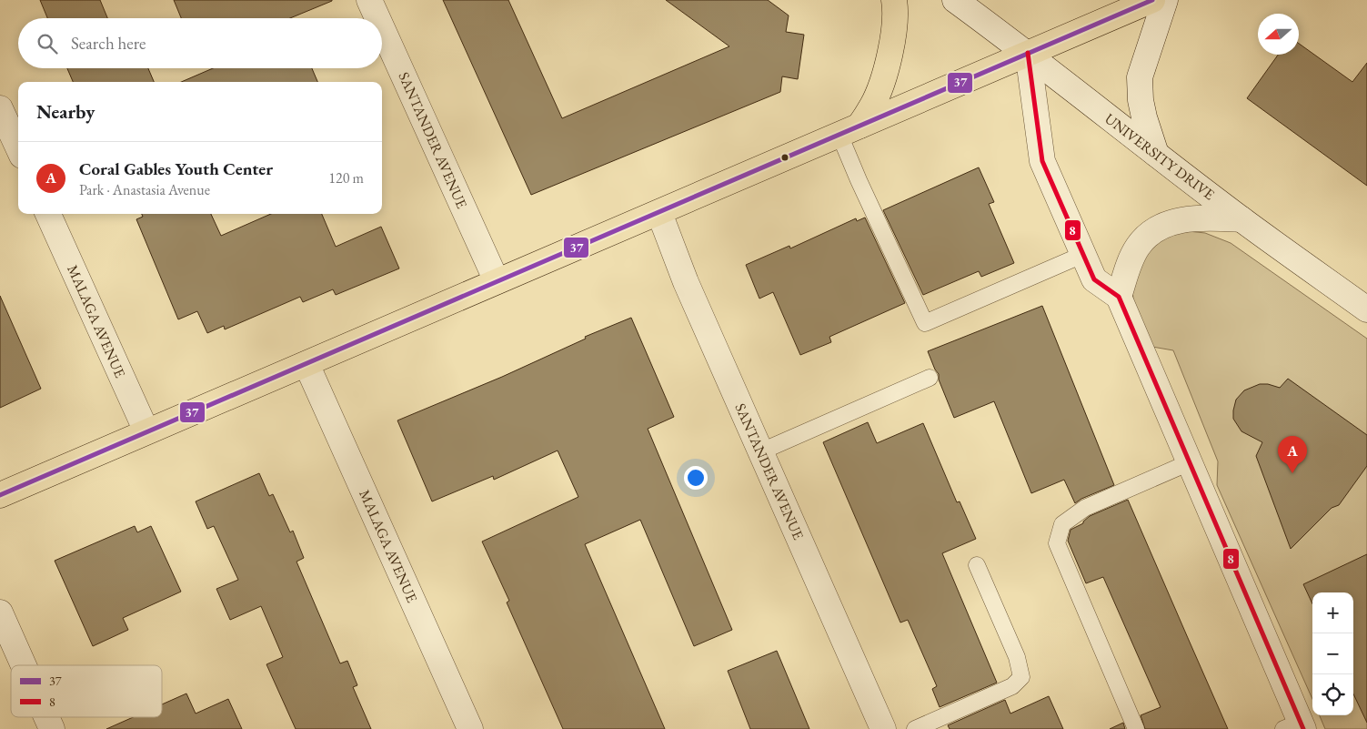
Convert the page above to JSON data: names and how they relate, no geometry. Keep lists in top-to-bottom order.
{
  "streets": {
    "street": ["SANTANDER AVENUE", "UNIVERSITY DRIVE", "MALAGA AVENUE"]
  },
  "lines": ["transit line 37", "transit line 8"],
  "legend": ["37", "8"],
  "north": "left",
  "page": {
    "search": "Search here",
    "heading": "Nearby",
    "list": [
      {
        "mark": "A",
        "name": "Coral Gables Youth Center",
        "note": "Park · Anastasia Avenue",
        "value": "120 m"
      }
    ],
    "pins": "A",
    "map_buttons": ["+", "−"]
  }
}
